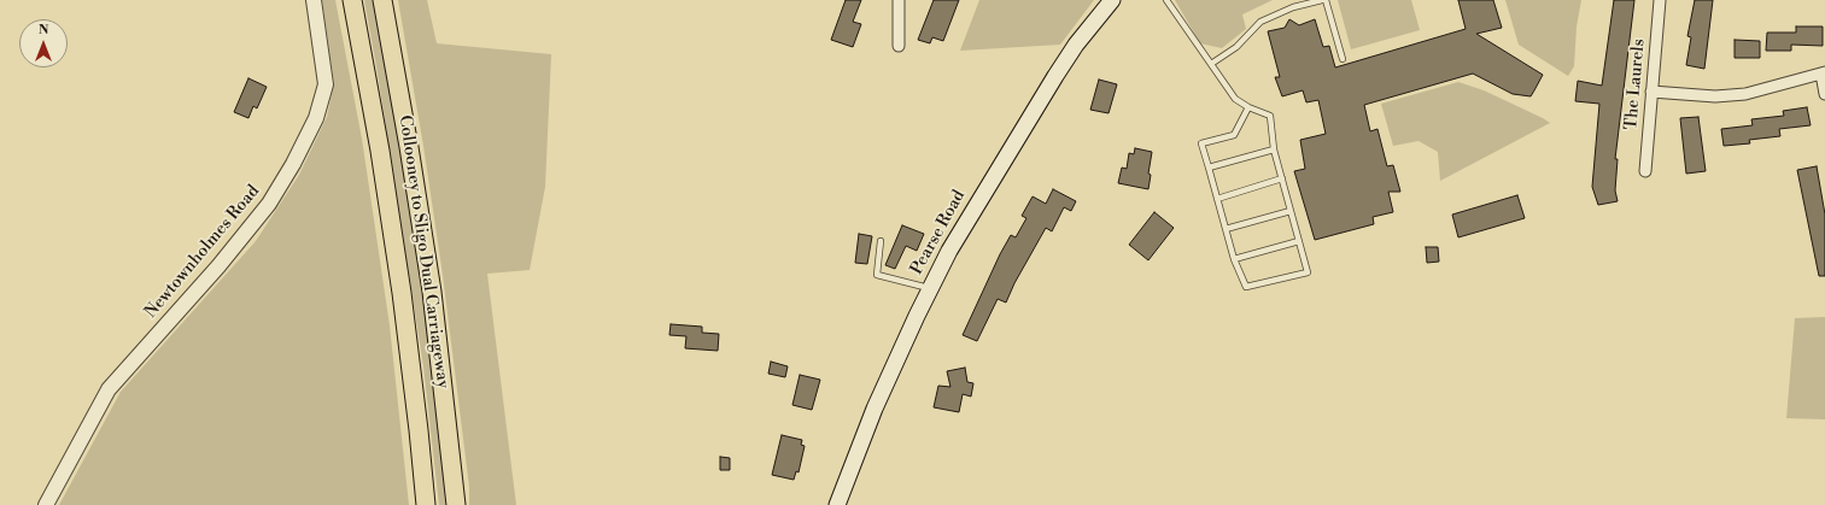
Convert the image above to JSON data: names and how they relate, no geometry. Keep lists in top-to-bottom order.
{
  "streets": {
    "highway": ["Collooney to Sligo Dual Carriageway"],
    "main road": ["Pearse Road"],
    "street": ["The Laurels", "Newtownholmes Road"]
  },
  "north": "top"
}
